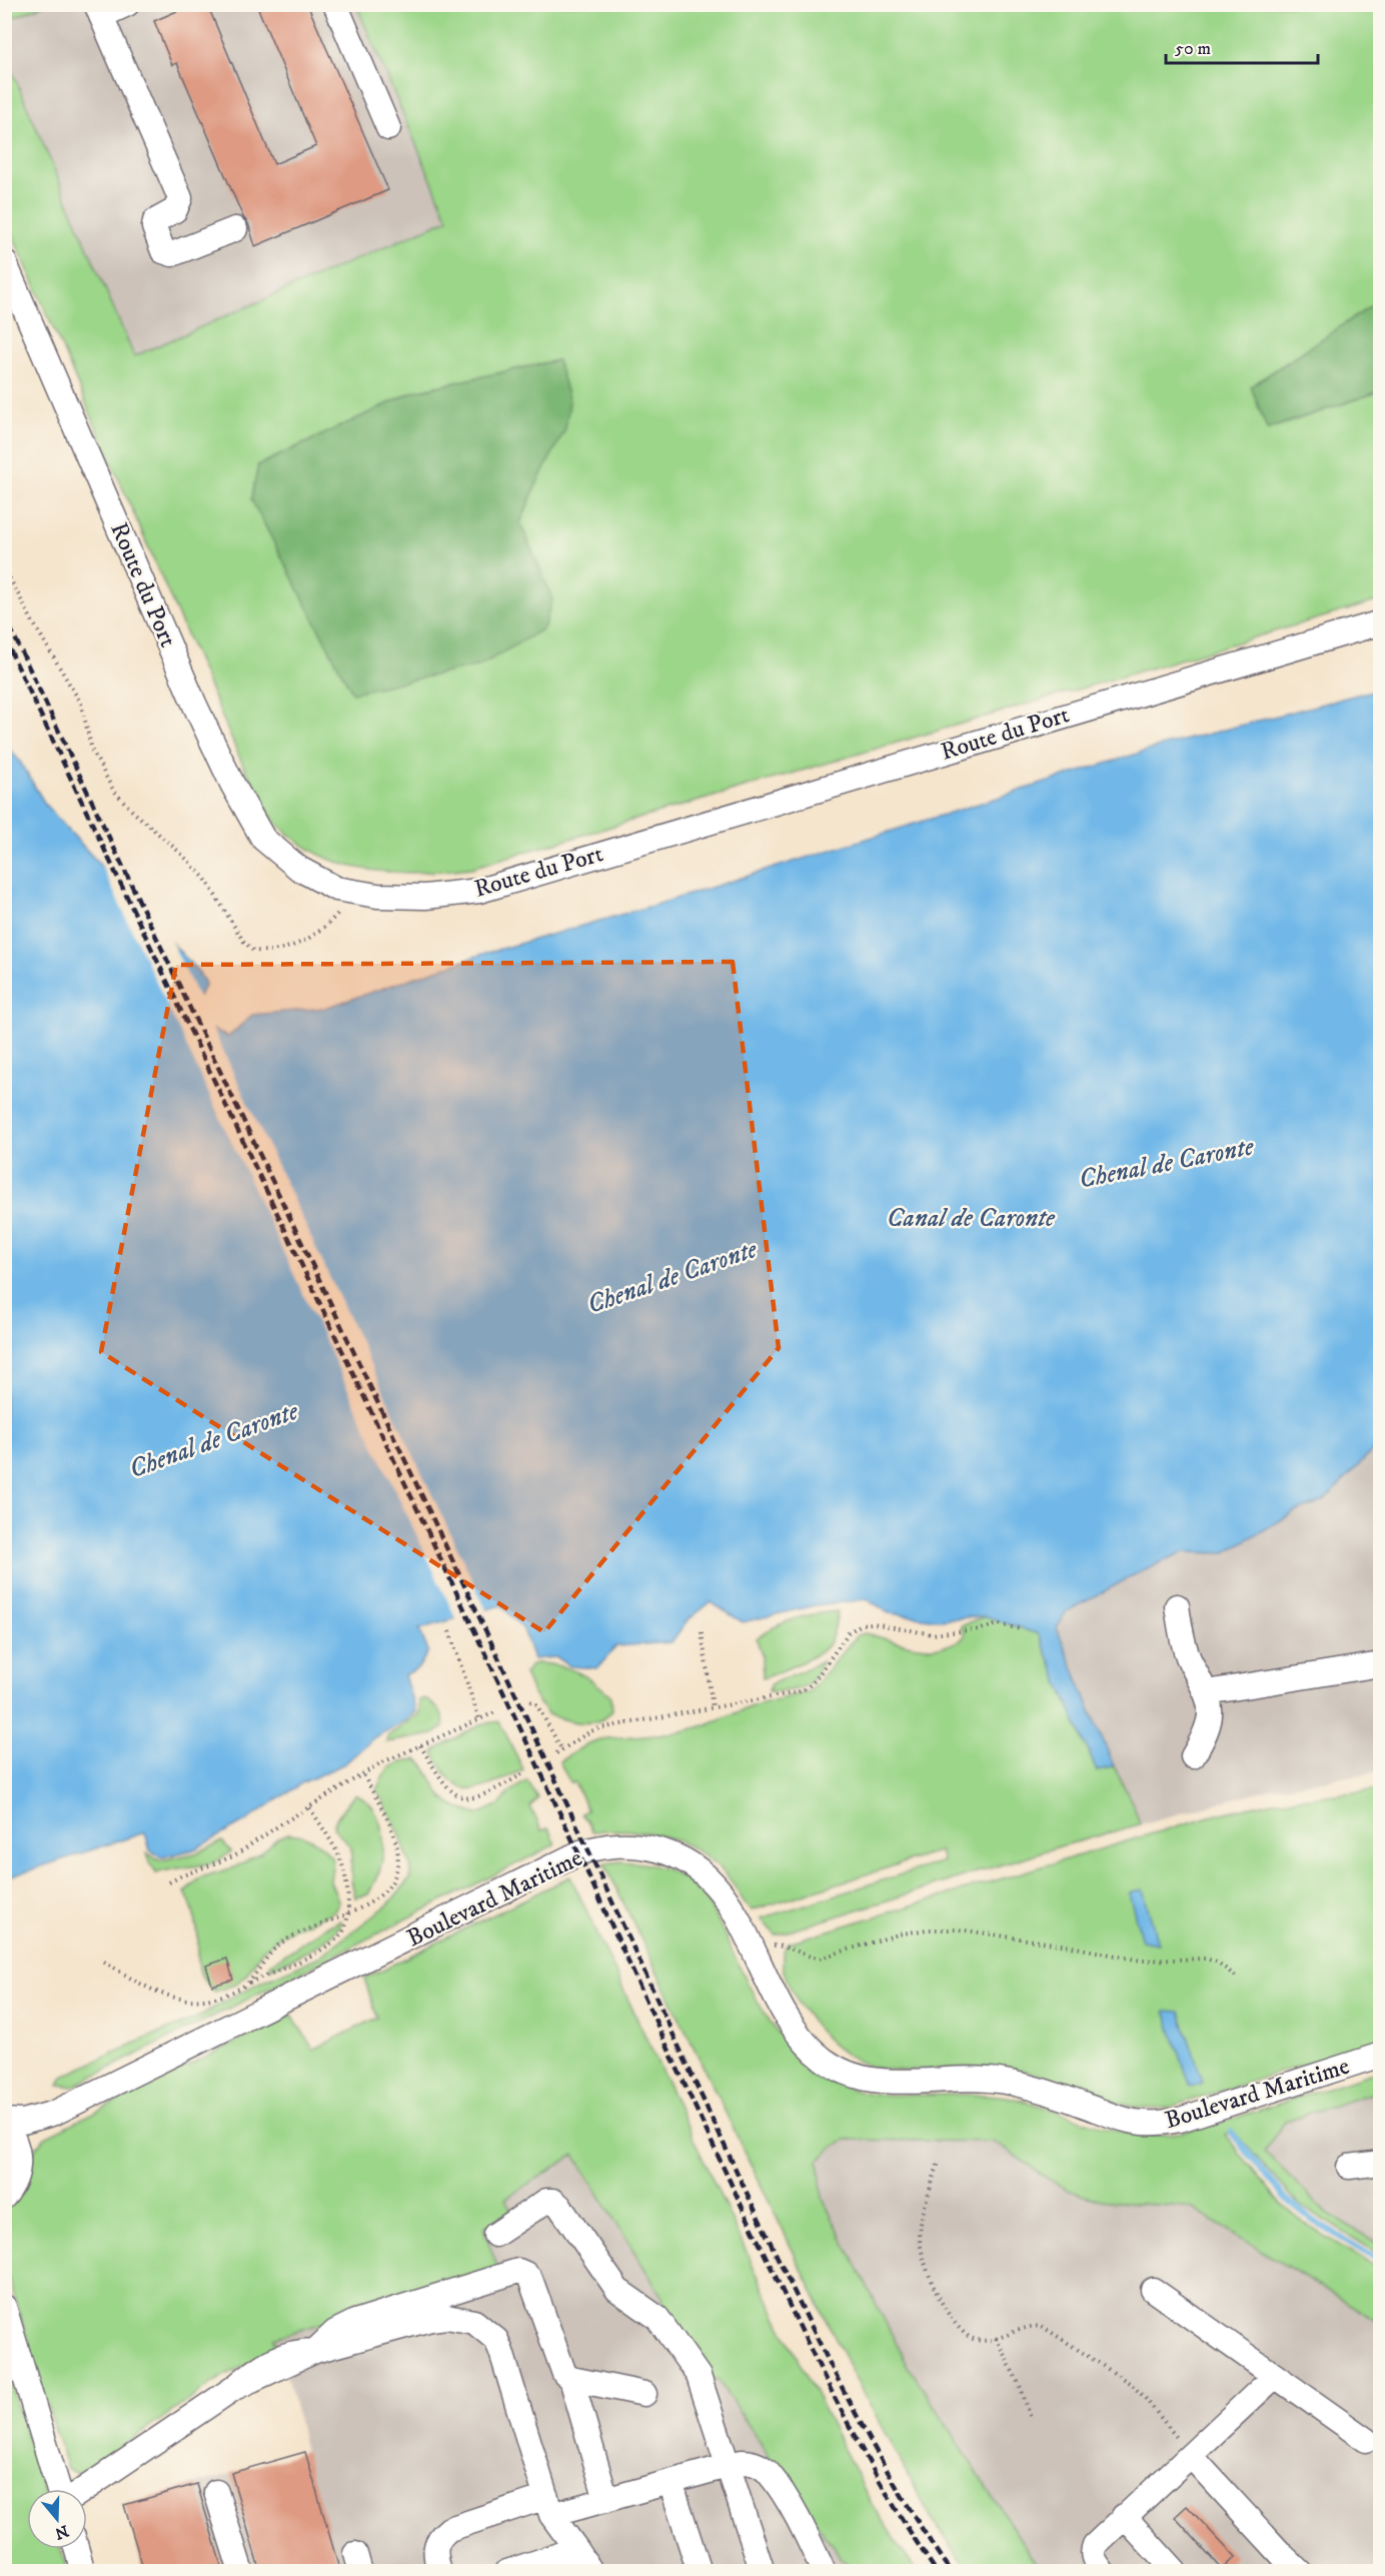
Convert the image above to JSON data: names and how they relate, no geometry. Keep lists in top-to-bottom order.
{
  "streets": {
    "street": ["Route du Port", "Boulevard Maritime"]
  },
  "water": ["Chenal de Caronte", "Canal de Caronte"],
  "scale_bar": "50 m",
  "north": "bottom"
}
